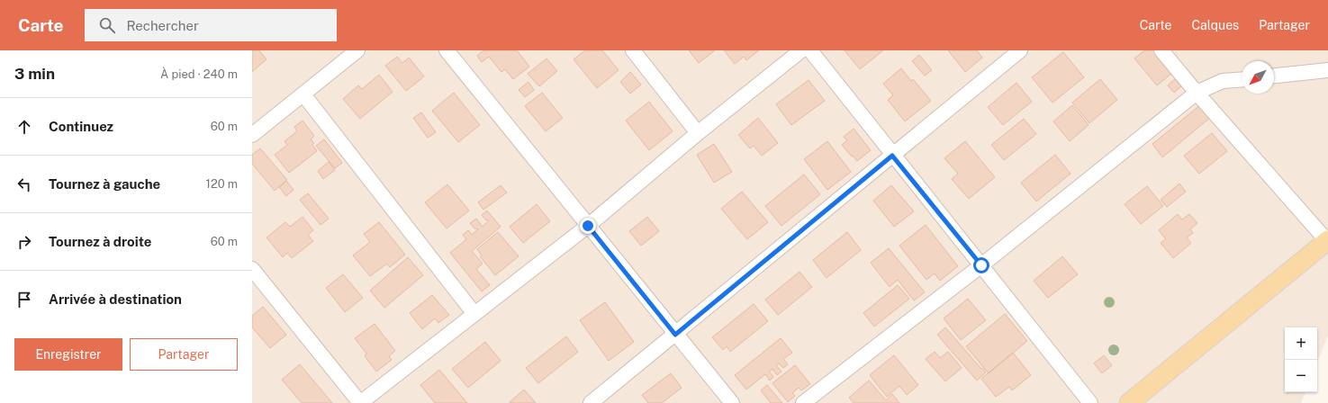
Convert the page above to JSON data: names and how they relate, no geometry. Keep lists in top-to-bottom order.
{
  "north": "bottom left",
  "page": {
    "header": "Carte",
    "search": "Rechercher",
    "nav": ["Carte", "Calques", "Partager"],
    "heading": ["3 min", "À pied · 240 m"],
    "list": [
      ["Continuez", "60 m"],
      ["Tournez à gauche", "120 m"],
      ["Tournez à droite", "60 m"],
      "Arrivée à destination"
    ],
    "buttons": ["Enregistrer", "Partager"],
    "map_buttons": ["+", "−"]
  }
}
